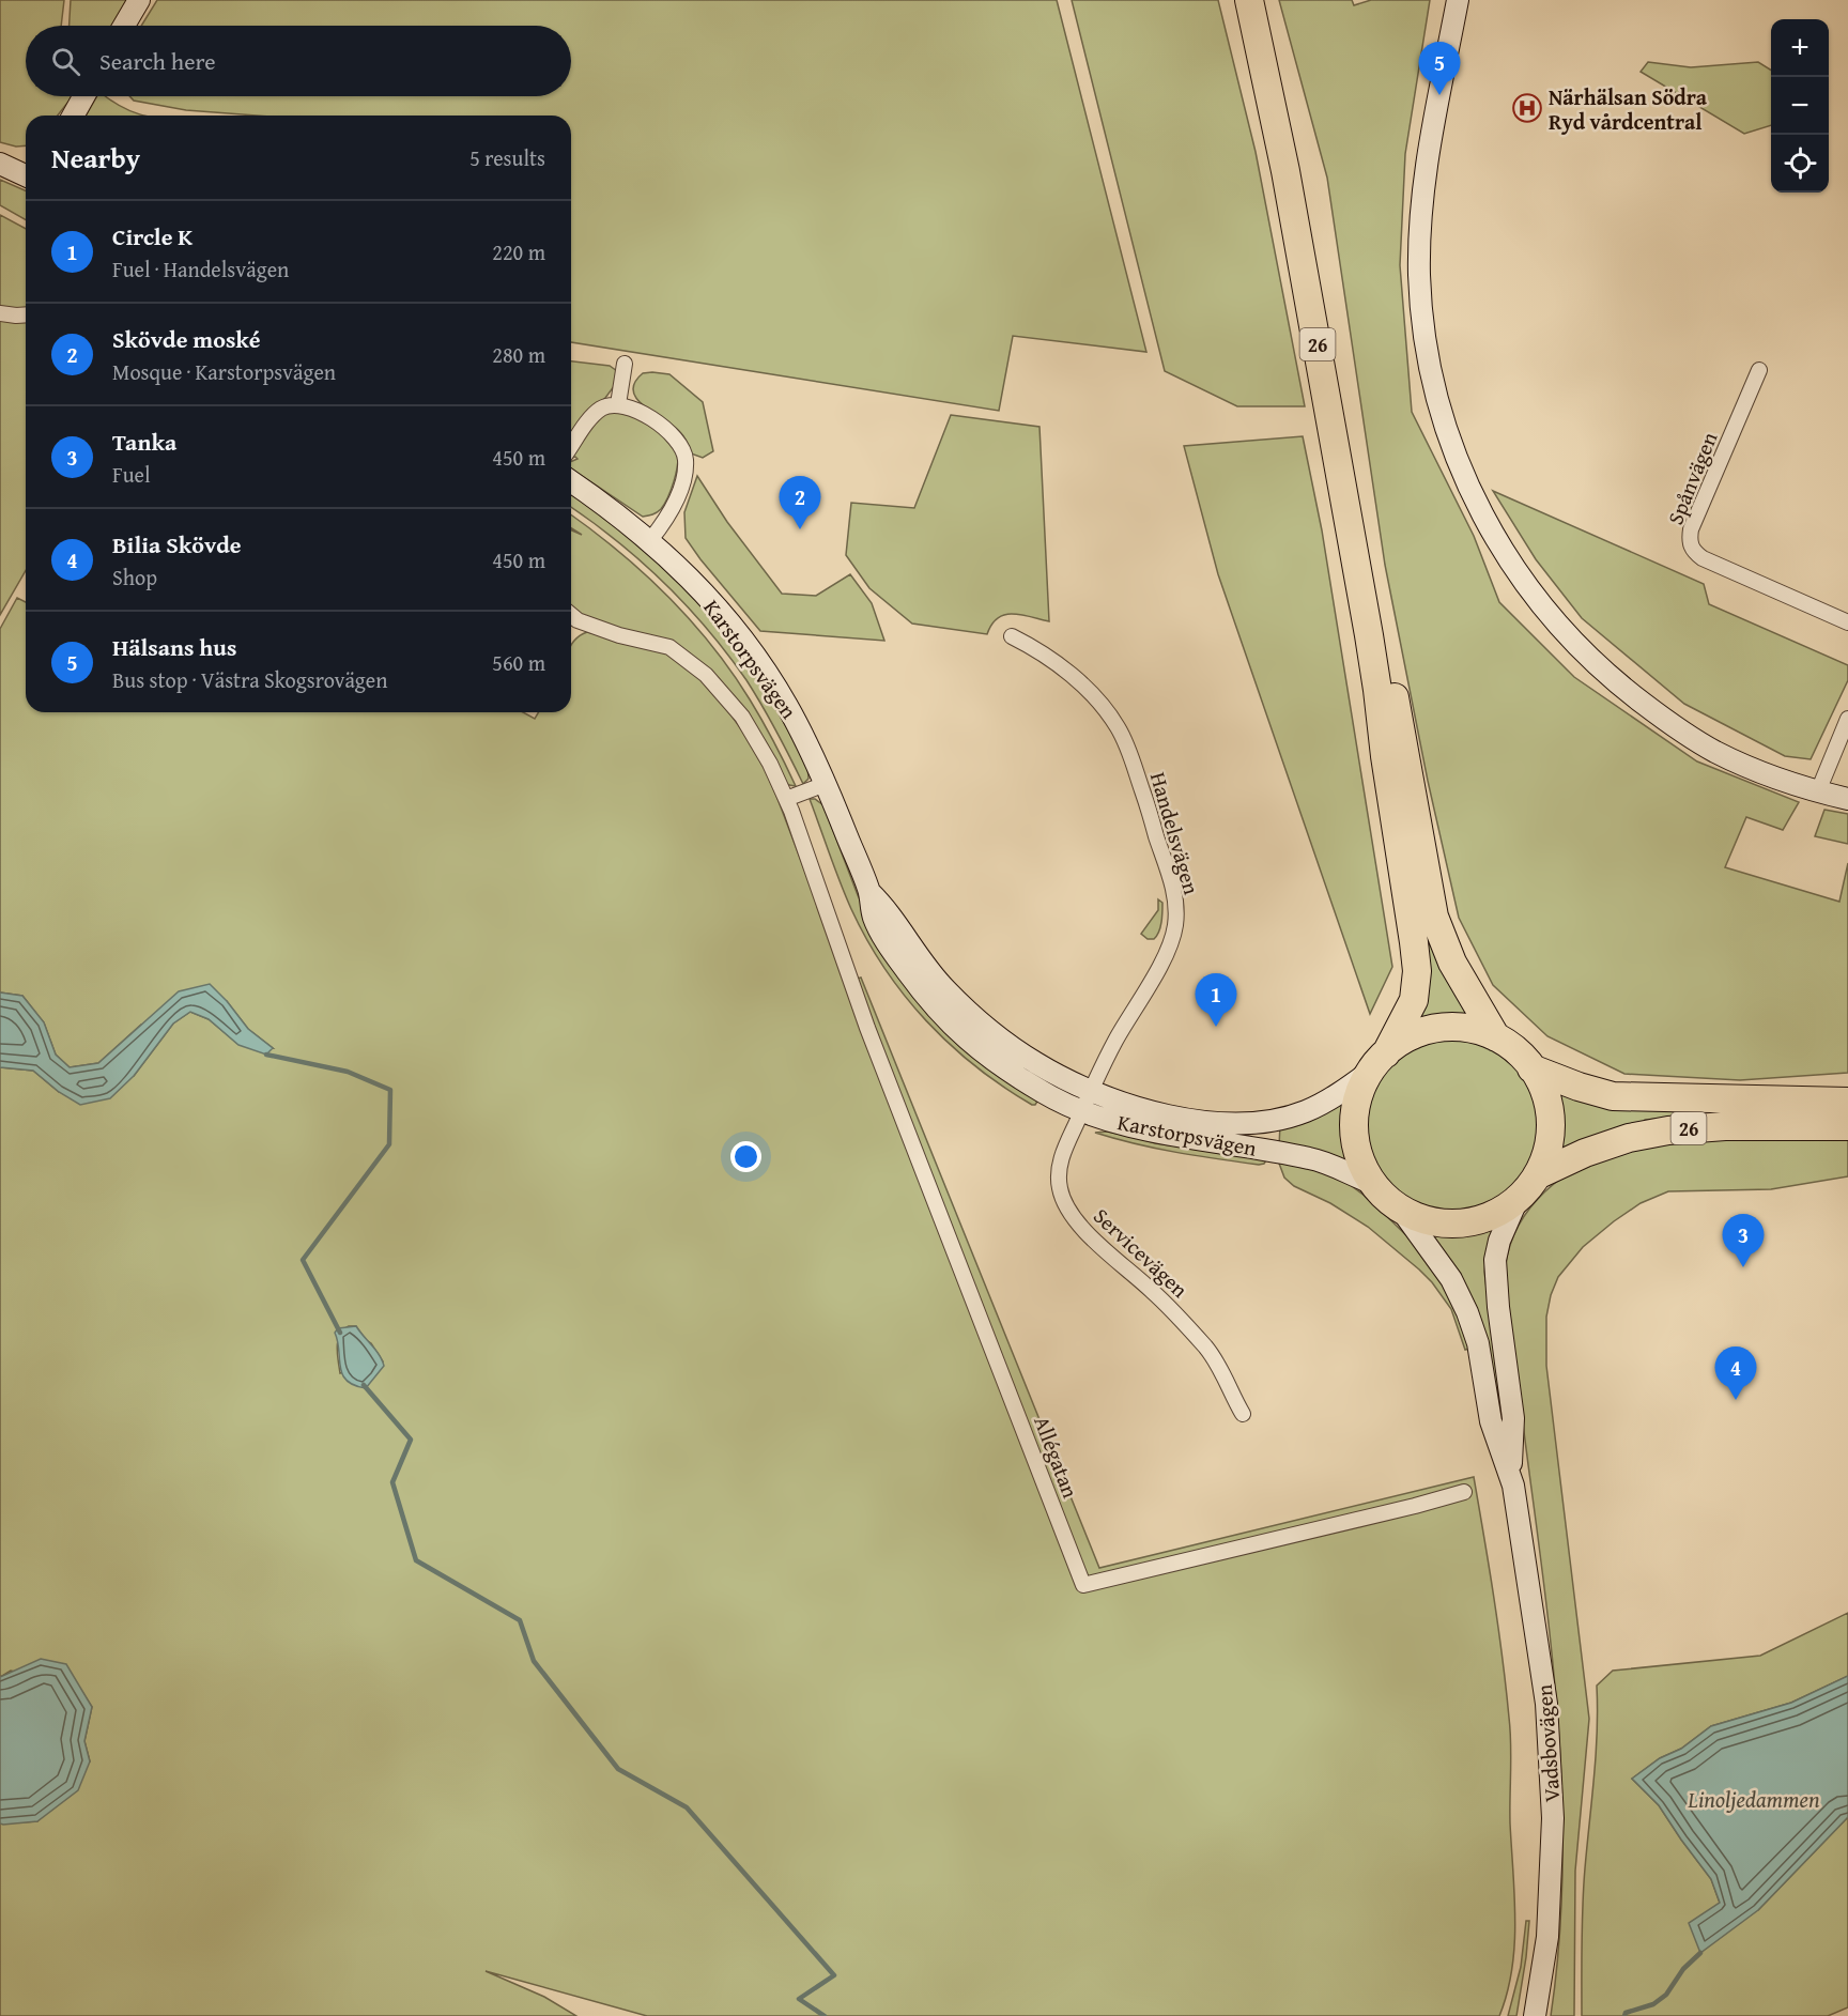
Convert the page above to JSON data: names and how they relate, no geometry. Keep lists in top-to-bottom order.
{
  "streets": {
    "highway": ["26"],
    "main road": ["Karstorpsvägen", "Vadsbovägen"],
    "street": [
      "Spånvägen",
      "Handelsvägen",
      "Servicevägen",
      "Allégatan"
    ]
  },
  "crossings": [
    ["26", "Karstorpsvägen"],
    ["26", "Vadsbovägen"],
    ["Karstorpsvägen", "Handelsvägen"],
    ["Karstorpsvägen", "Servicevägen"],
    ["Karstorpsvägen", "Vadsbovägen"],
    ["Handelsvägen", "Servicevägen"]
  ],
  "water": ["Linoljedammen"],
  "places": {
    "hospital": ["Närhälsan Södra Ryd vårdcentral"]
  },
  "page": {
    "map_buttons": ["+", "−"],
    "search": "Search here",
    "pins": [
      "5",
      "2",
      "1",
      "3",
      "4"
    ],
    "heading": ["Nearby", "5 results"],
    "list": [
      {
        "mark": "1",
        "name": "Circle K",
        "note": "Fuel · Handelsvägen",
        "value": "220 m"
      },
      {
        "mark": "2",
        "name": "Skövde moské",
        "note": "Mosque · Karstorpsvägen",
        "value": "280 m"
      },
      {
        "mark": "3",
        "name": "Tanka",
        "note": "Fuel",
        "value": "450 m"
      },
      {
        "mark": "4",
        "name": "Bilia Skövde",
        "note": "Shop",
        "value": "450 m"
      },
      {
        "mark": "5",
        "name": "Hälsans hus",
        "note": "Bus stop · Västra Skogsrovägen",
        "value": "560 m"
      }
    ]
  }
}
